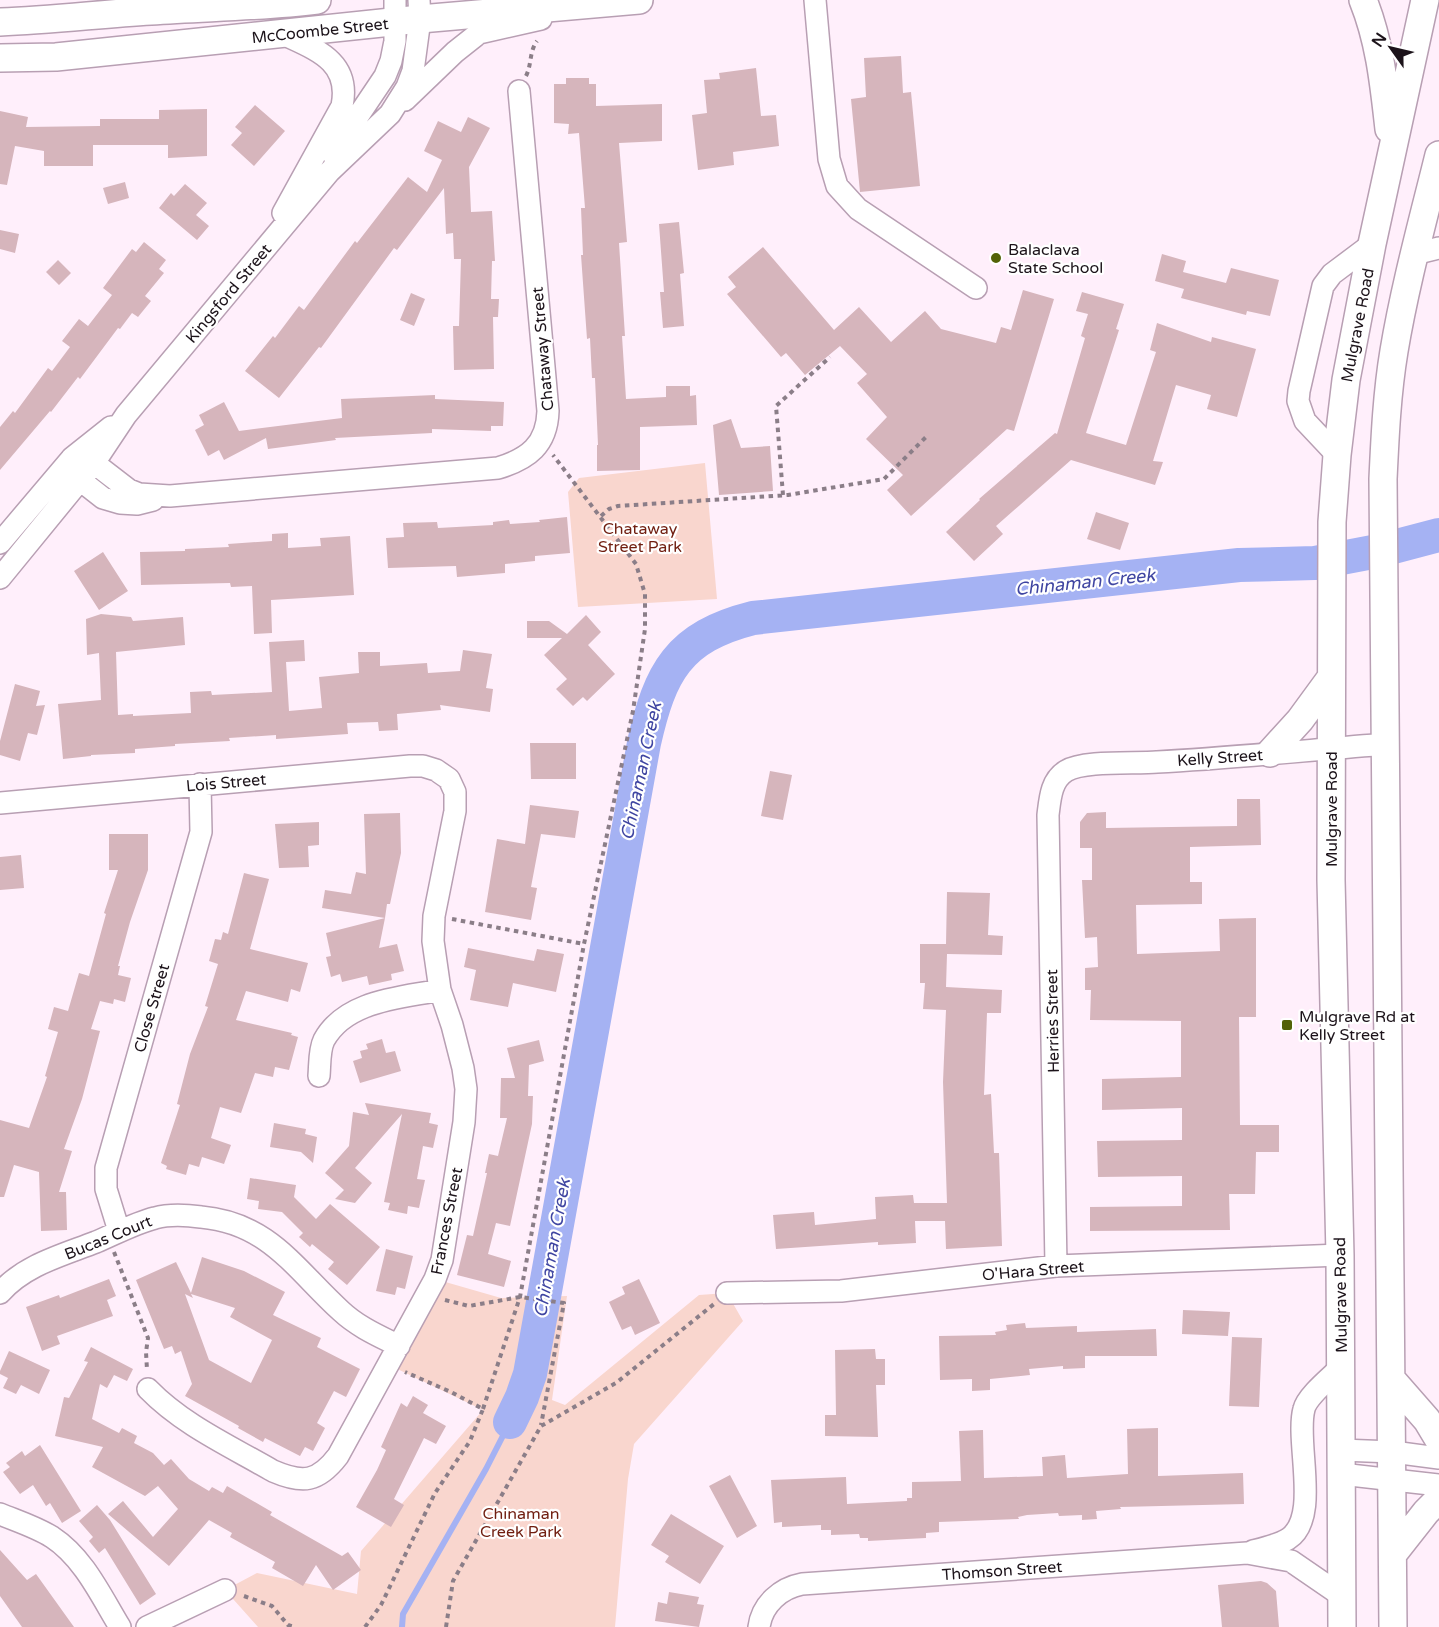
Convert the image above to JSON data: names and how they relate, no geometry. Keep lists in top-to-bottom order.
{
  "streets": {
    "main road": ["McCoombe Street", "Mulgrave Road"],
    "street": [
      "Kingsford Street",
      "Chataway Street",
      "Kelly Street",
      "Lois Street",
      "Close Street",
      "Herries Street",
      "Frances Street",
      "Bucas Court",
      "O'Hara Street",
      "Thomson Street"
    ]
  },
  "crossings": [
    ["McCoombe Street", "Kingsford Street"],
    ["Mulgrave Road", "Kelly Street"],
    ["Mulgrave Road", "O'Hara Street"],
    ["Mulgrave Road", "Thomson Street"],
    ["Kelly Street", "Herries Street"],
    ["Lois Street", "Close Street"],
    ["Lois Street", "Frances Street"],
    ["Close Street", "Bucas Court"],
    ["Herries Street", "O'Hara Street"],
    ["Frances Street", "Bucas Court"]
  ],
  "water": ["Chinaman Creek"],
  "parks": ["Chataway Street Park", "Chinaman Creek Park"],
  "places": {
    "other": ["Balaclava State School"],
    "transit": ["Mulgrave Rd at Kelly Street"]
  },
  "north": "top left"
}
